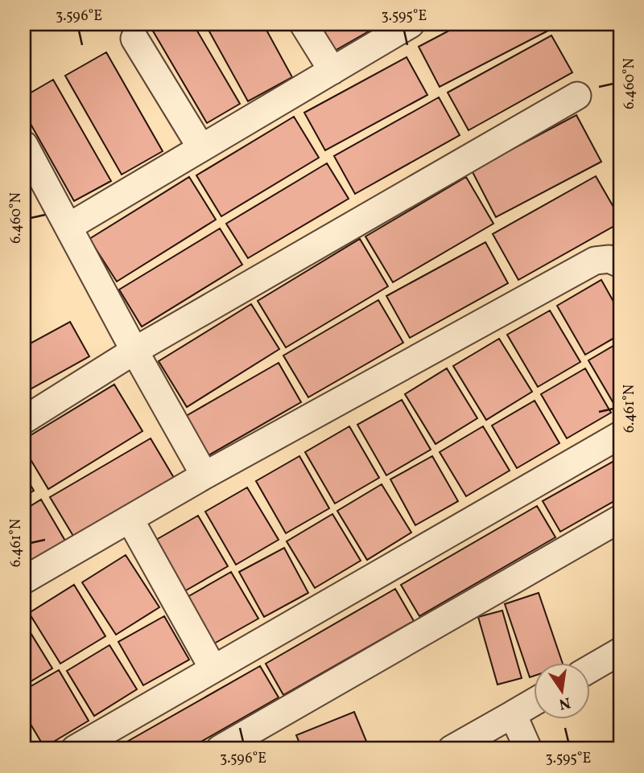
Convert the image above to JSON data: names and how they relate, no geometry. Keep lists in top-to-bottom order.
{
  "north": "bottom",
  "coordinates": [
    "3.596°E",
    "3.595°E",
    "6.460°N",
    "6.461°N"
  ]
}
